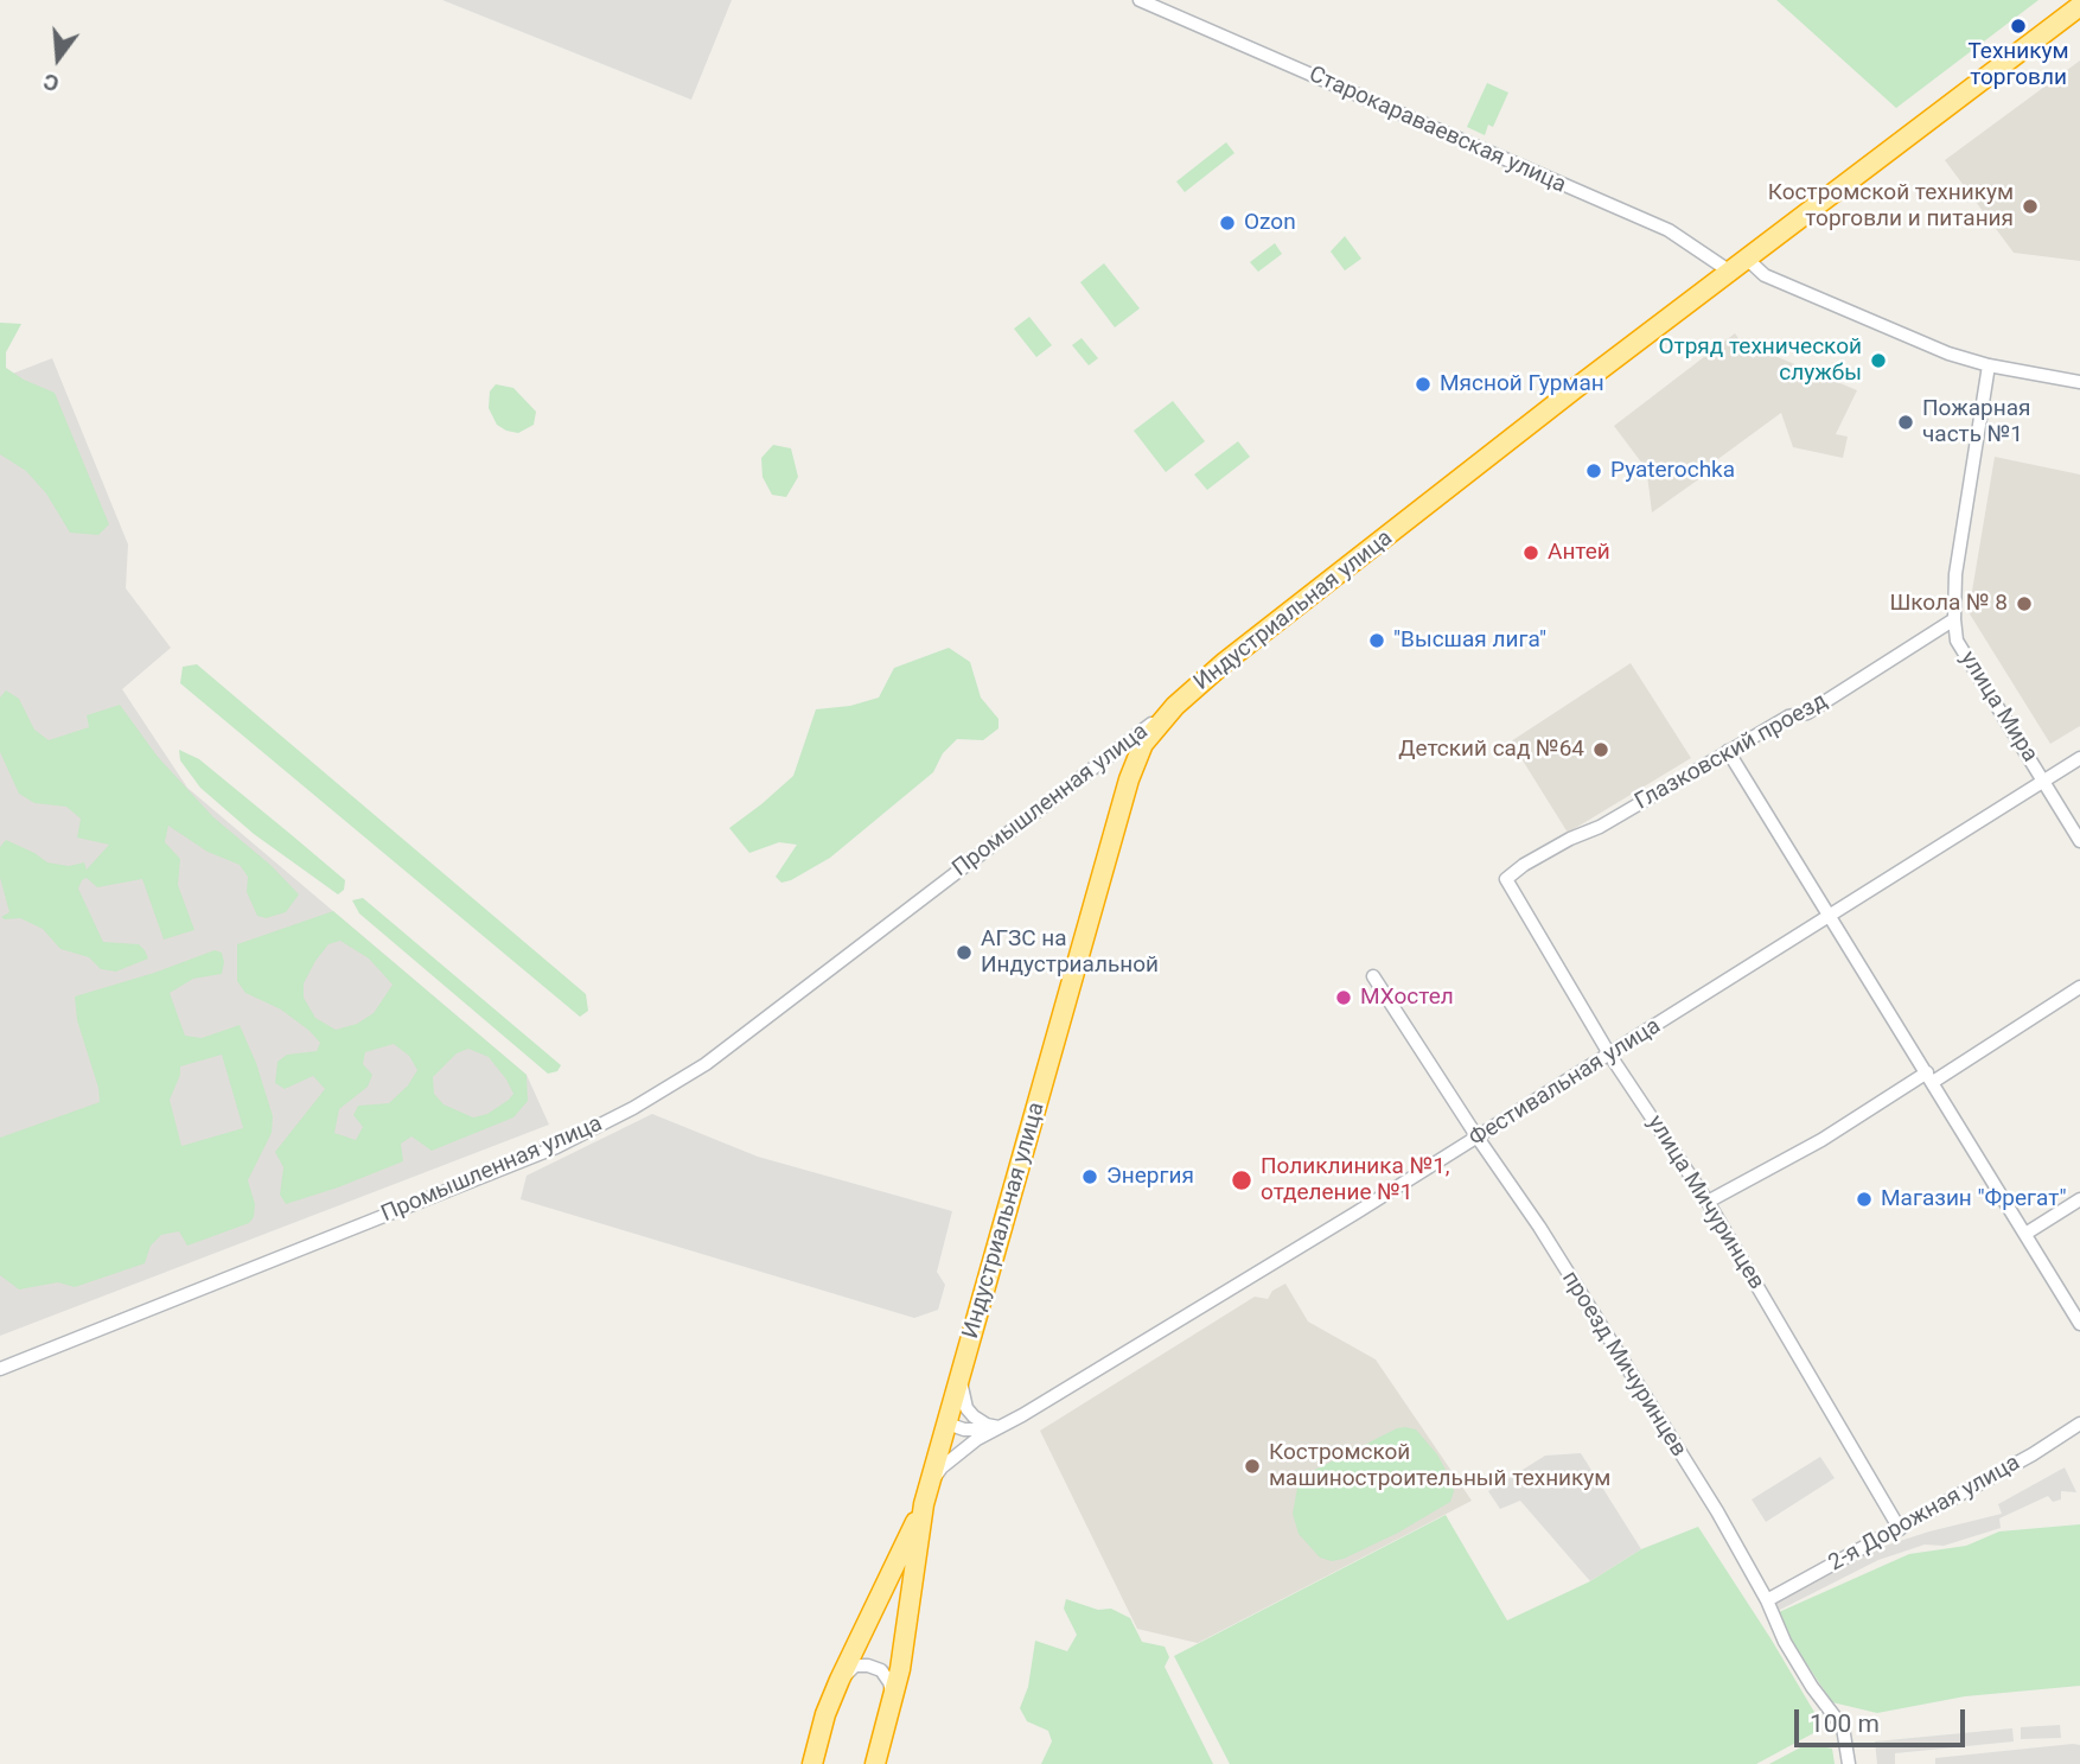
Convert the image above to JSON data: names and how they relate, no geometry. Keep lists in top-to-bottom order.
{
  "streets": {
    "highway": ["Индустриальная улица"],
    "street": [
      "Старокараваевская улица",
      "улица Мира",
      "Глазковский проезд",
      "Промышленная улица",
      "Фестивальная улица",
      "улица Мичуринцев",
      "проезд Мичуринцев",
      "2-я Дорожная улица"
    ]
  },
  "crossings": [
    ["Старокараваевская улица", "Индустриальная улица"],
    ["Индустриальная улица", "Промышленная улица"],
    ["Индустриальная улица", "Фестивальная улица"],
    ["улица Мира", "Глазковский проезд"],
    ["улица Мира", "Фестивальная улица"],
    ["Глазковский проезд", "улица Мичуринцев"],
    ["Фестивальная улица", "улица Мичуринцев"],
    ["Фестивальная улица", "проезд Мичуринцев"],
    ["улица Мичуринцев", "2-я Дорожная улица"],
    ["проезд Мичуринцев", "2-я Дорожная улица"]
  ],
  "places": [
    "Техникум торговли",
    "Костромской техникум торговли и питания",
    "Ozon",
    "Отряд технической службы",
    "Мясной Гурман",
    "Пожарная часть №1",
    "Pyaterochka",
    "Антей",
    "Школа № 8",
    "\"Высшая лига\"",
    "Детский сад №64",
    "АГЗС на Индустриальной",
    "МХостел",
    "Энергия",
    "Поликлиника №1, отделение №1",
    "Магазин \"Фрегат\"",
    "Костромской машиностроительный техникум"
  ],
  "scale_bar": "100 m",
  "north": "bottom"
}
